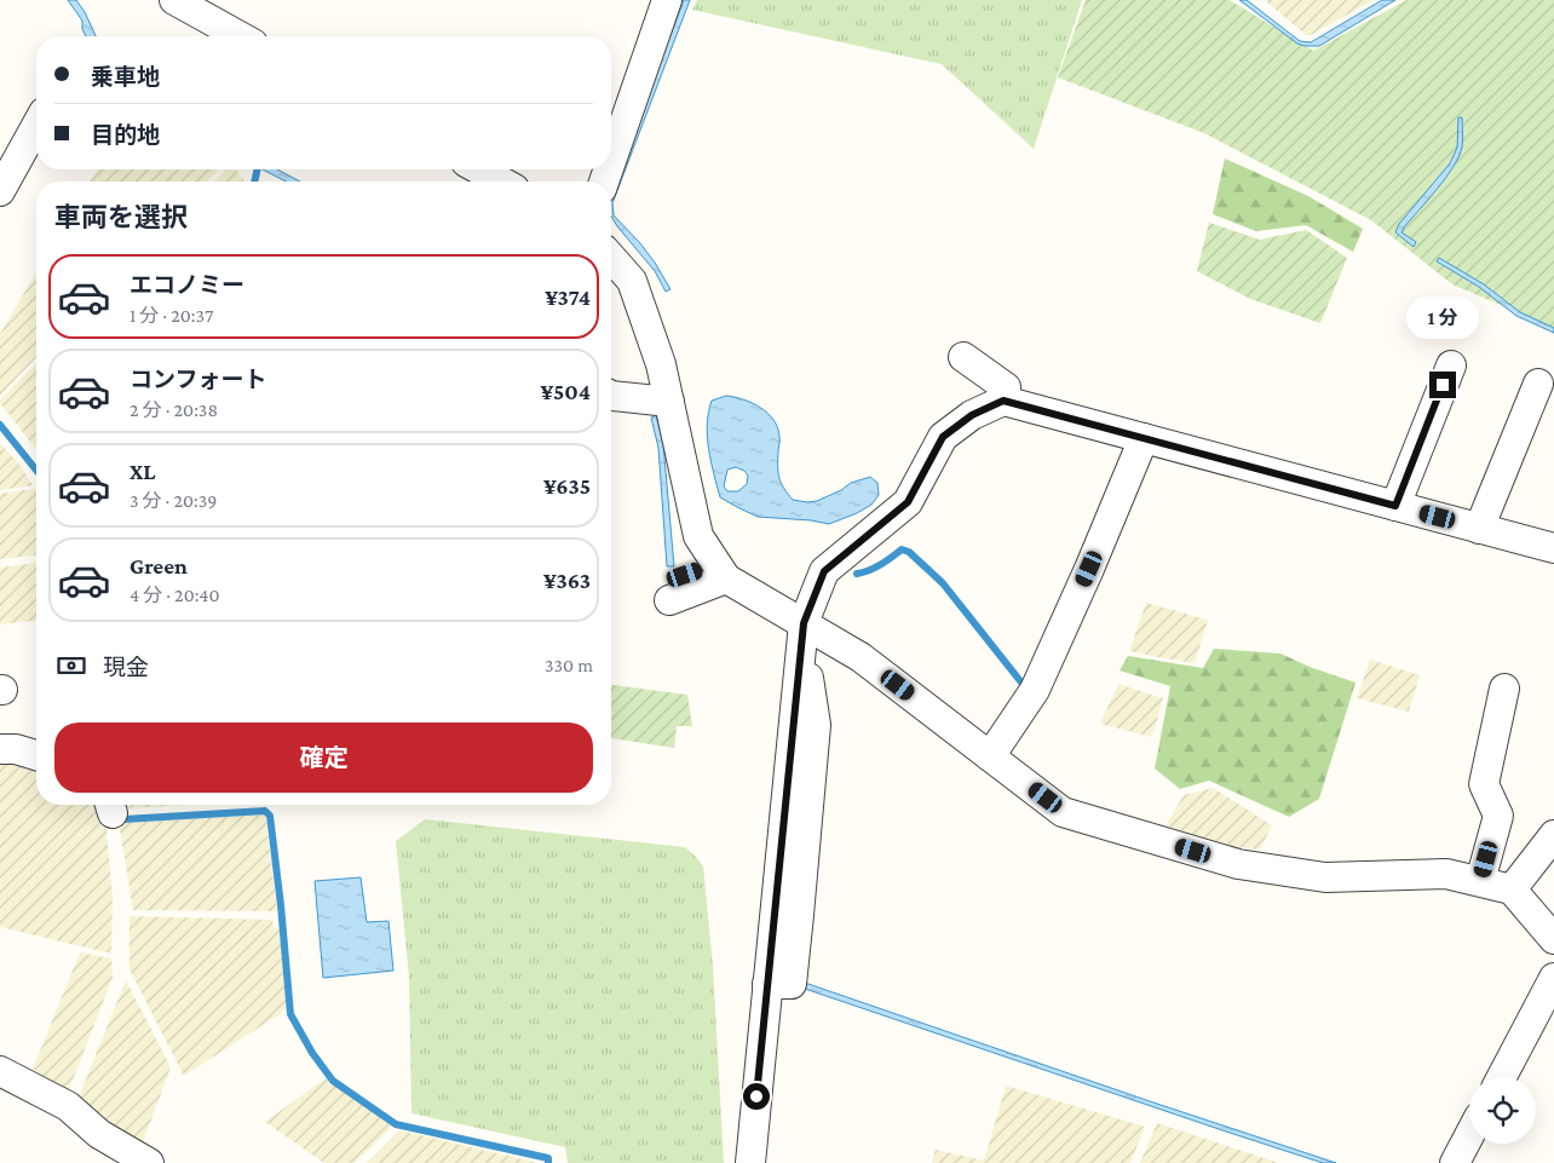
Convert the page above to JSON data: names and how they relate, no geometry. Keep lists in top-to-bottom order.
{
  "page": {
    "banner": ["乗車地", "目的地"],
    "heading": "車両を選択",
    "list": [
      {
        "name": "エコノミー",
        "note": "1 分 · 20:37",
        "value": "¥374"
      },
      {
        "name": "コンフォート",
        "note": "2 分 · 20:38",
        "value": "¥504"
      },
      {
        "name": "XL",
        "note": "3 分 · 20:39",
        "value": "¥635"
      },
      {
        "name": "Green",
        "note": "4 分 · 20:40",
        "value": "¥363"
      }
    ],
    "bubble": "1 分",
    "pay": ["現金", "330 m"],
    "buttons": "確定"
  }
}
